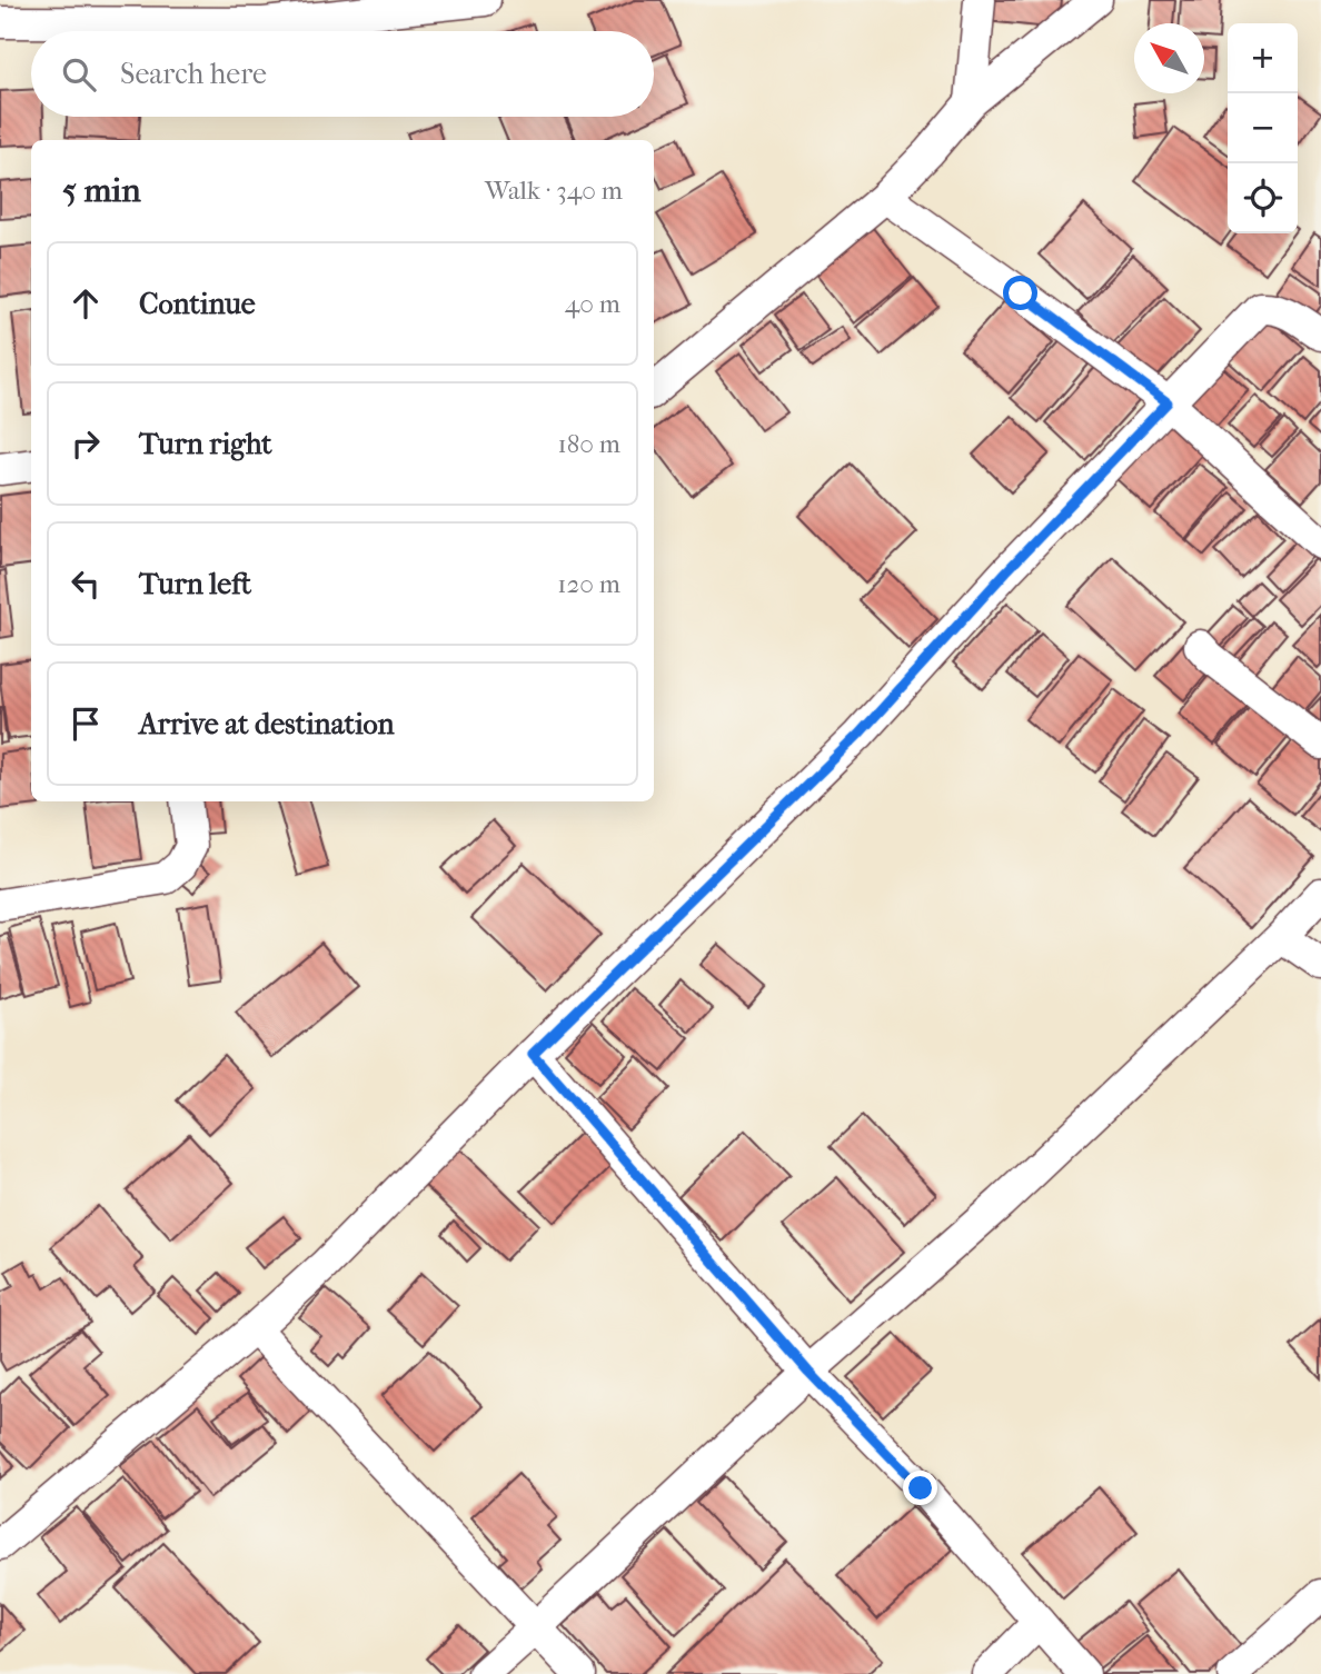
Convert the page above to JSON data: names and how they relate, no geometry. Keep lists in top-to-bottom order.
{
  "north": "top left",
  "page": {
    "map_buttons": ["+", "−"],
    "search": "Search here",
    "heading": ["5 min", "Walk · 340 m"],
    "list": [
      ["Continue", "40 m"],
      ["Turn right", "180 m"],
      ["Turn left", "120 m"],
      "Arrive at destination"
    ]
  }
}
